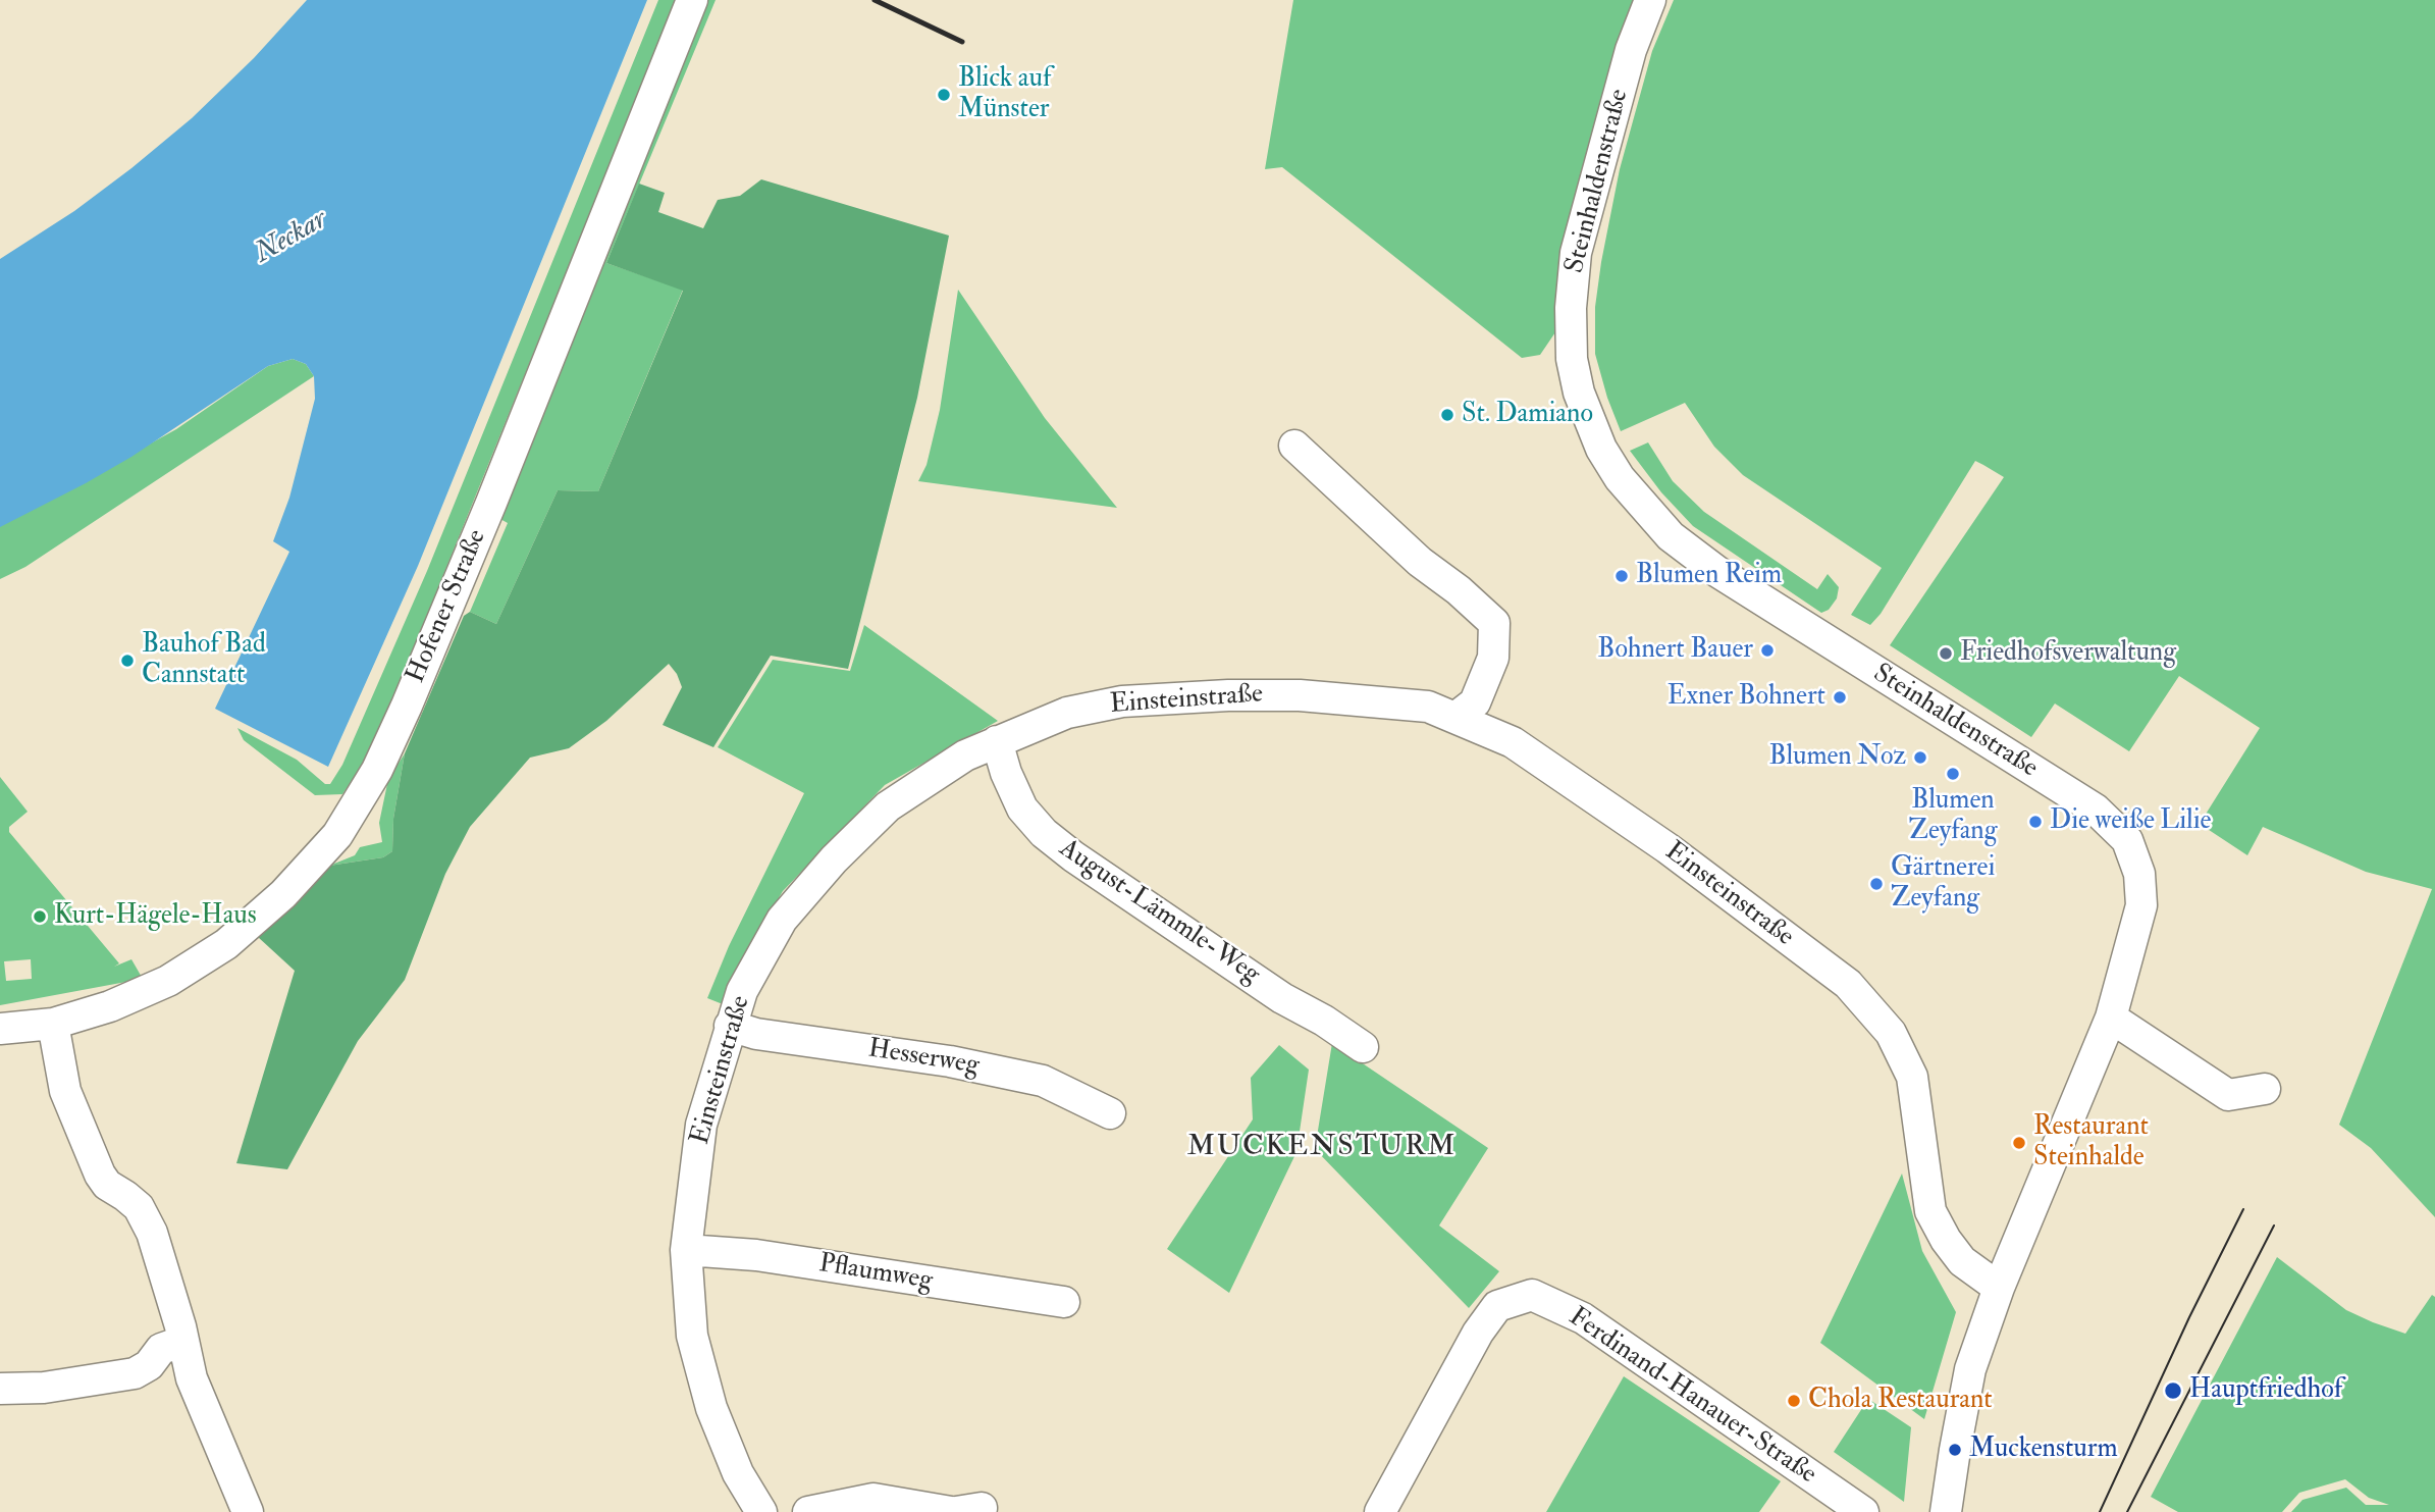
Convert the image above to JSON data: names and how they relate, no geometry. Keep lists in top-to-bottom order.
{
  "streets": {
    "street": [
      "Steinhaldenstraße",
      "Hofener Straße",
      "Einsteinstraße",
      "August-Lämmle-Weg",
      "Hesserweg",
      "Pflaumweg",
      "Ferdinand-Hanauer-Straße"
    ]
  },
  "crossings": [
    ["Steinhaldenstraße", "Einsteinstraße"],
    ["Einsteinstraße", "August-Lämmle-Weg"],
    ["Einsteinstraße", "Hesserweg"],
    ["Einsteinstraße", "Pflaumweg"]
  ],
  "districts": ["MUCKENSTURM"],
  "water": ["Neckar"],
  "places": [
    "Blick auf Münster",
    "St. Damiano",
    "Blumen Reim",
    "Bohnert Bauer",
    "Friedhofsverwaltung",
    "Bauhof Bad Cannstatt",
    "Exner Bohnert",
    "Blumen Noz",
    "Blumen Zeyfang",
    "Die weiße Lilie",
    "Gärtnerei Zeyfang",
    "Kurt-Hägele-Haus",
    "Restaurant Steinhalde",
    "Hauptfriedhof",
    "Chola Restaurant",
    "Muckensturm"
  ]
}
